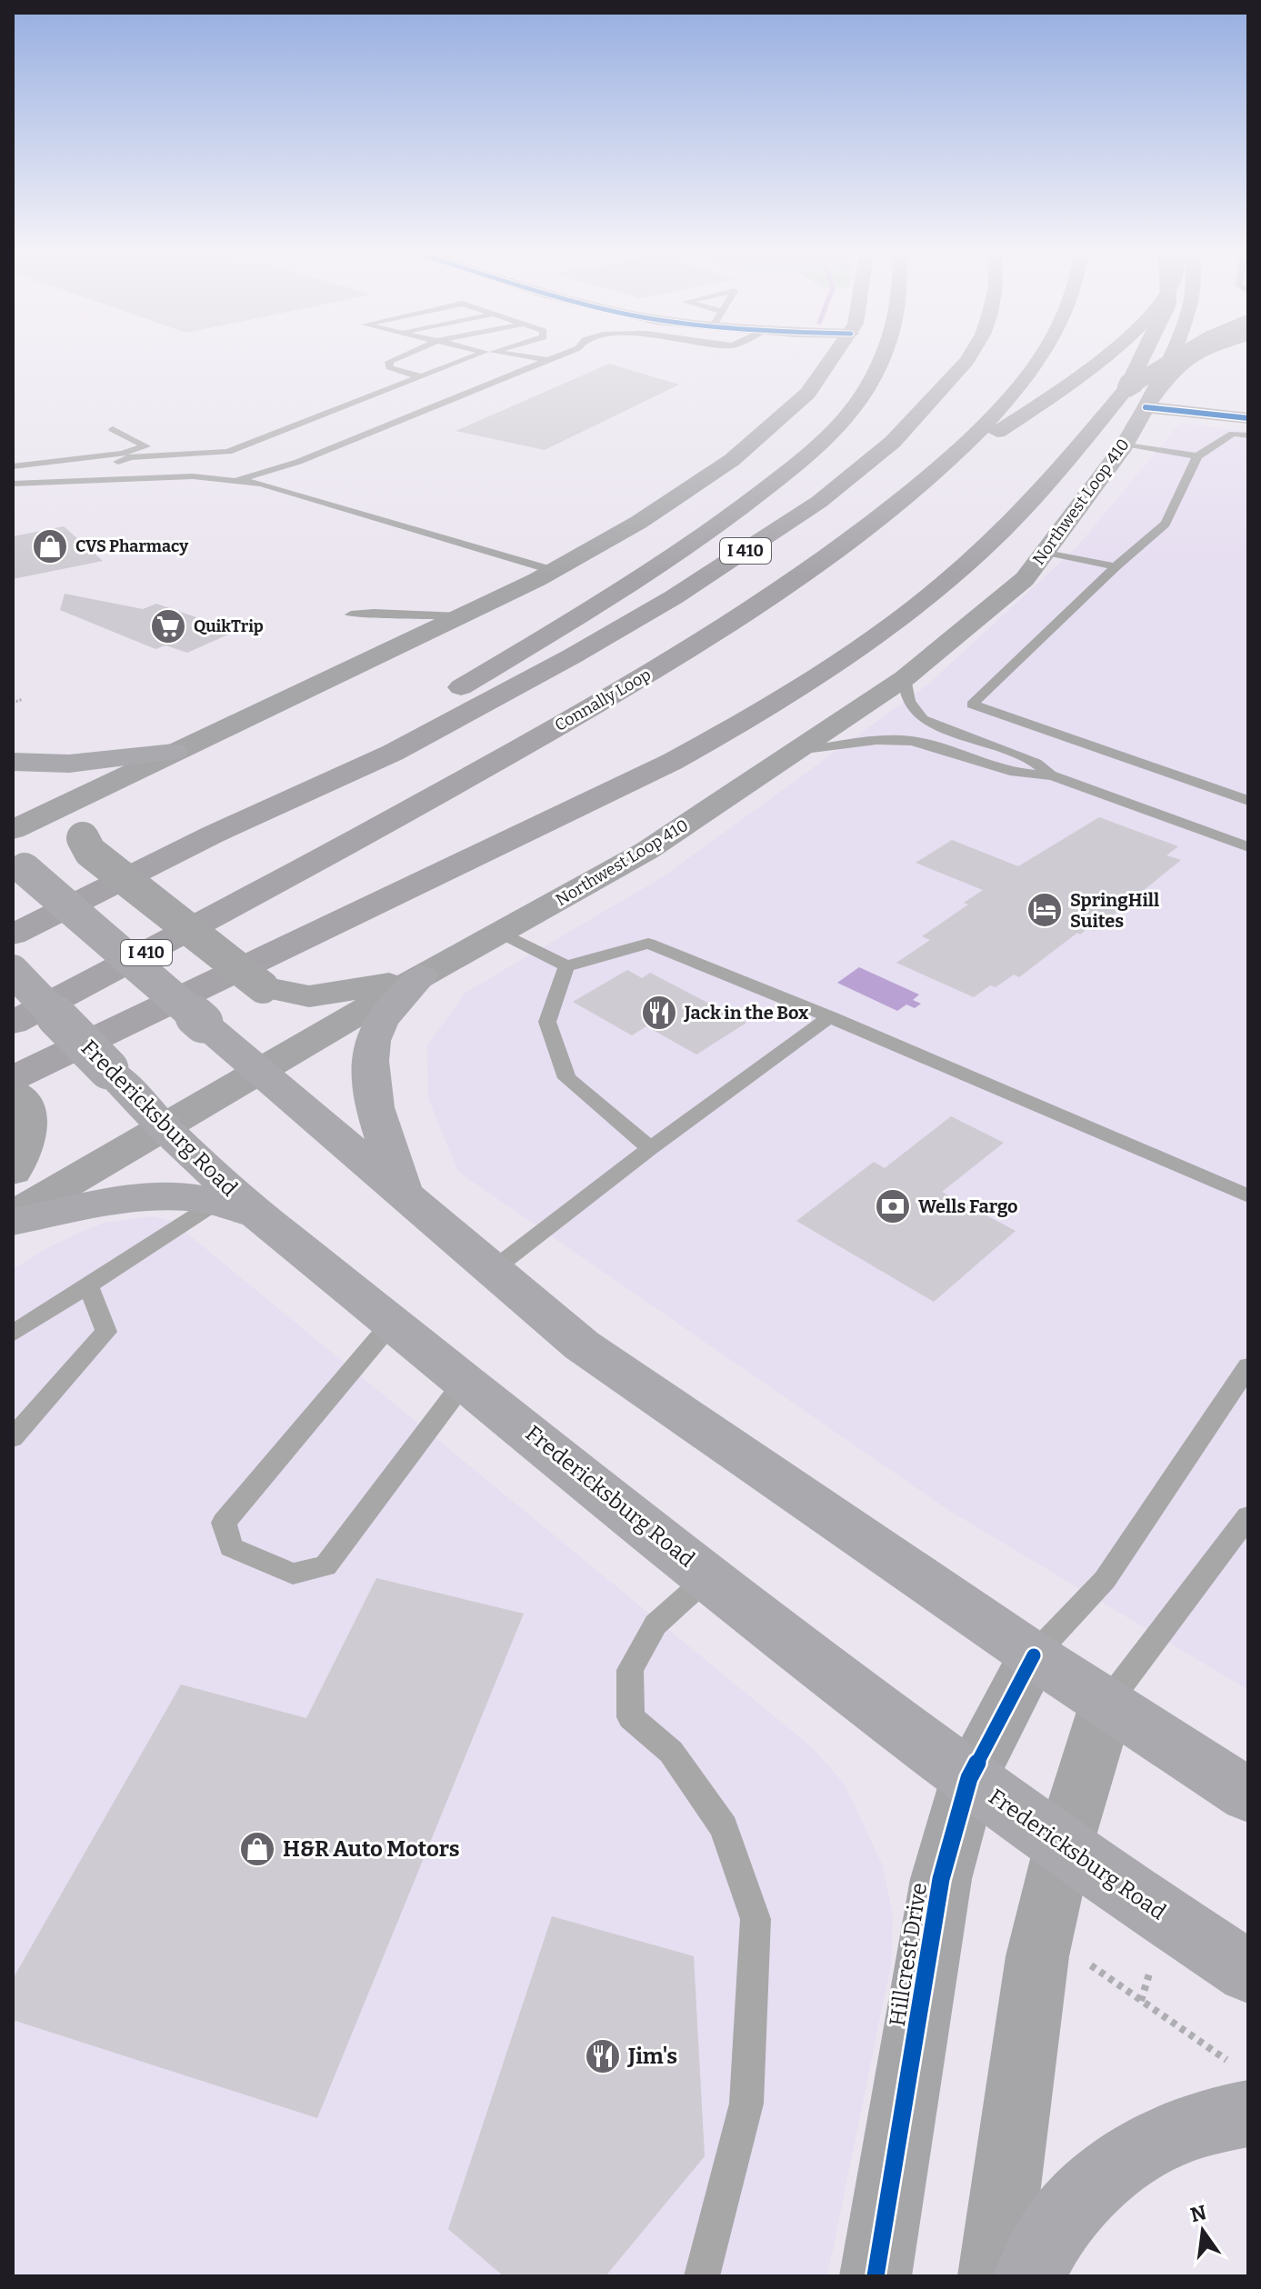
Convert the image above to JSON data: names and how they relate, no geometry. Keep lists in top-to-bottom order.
{
  "streets": {
    "highway": ["I 410", "Connally Loop"],
    "main road": ["Northwest Loop 410", "Fredericksburg Road", "Hillcrest Drive"]
  },
  "crossings": [
    ["Northwest Loop 410", "Fredericksburg Road"],
    ["Fredericksburg Road", "Hillcrest Drive"]
  ],
  "places": {
    "shop": ["CVS Pharmacy", "H&R Auto Motors"],
    "supermarket": ["QuikTrip"],
    "hotel": ["SpringHill Suites"],
    "restaurant": ["Jack in the Box", "Jim's"],
    "bank": ["Wells Fargo"]
  },
  "north": "top"
}
